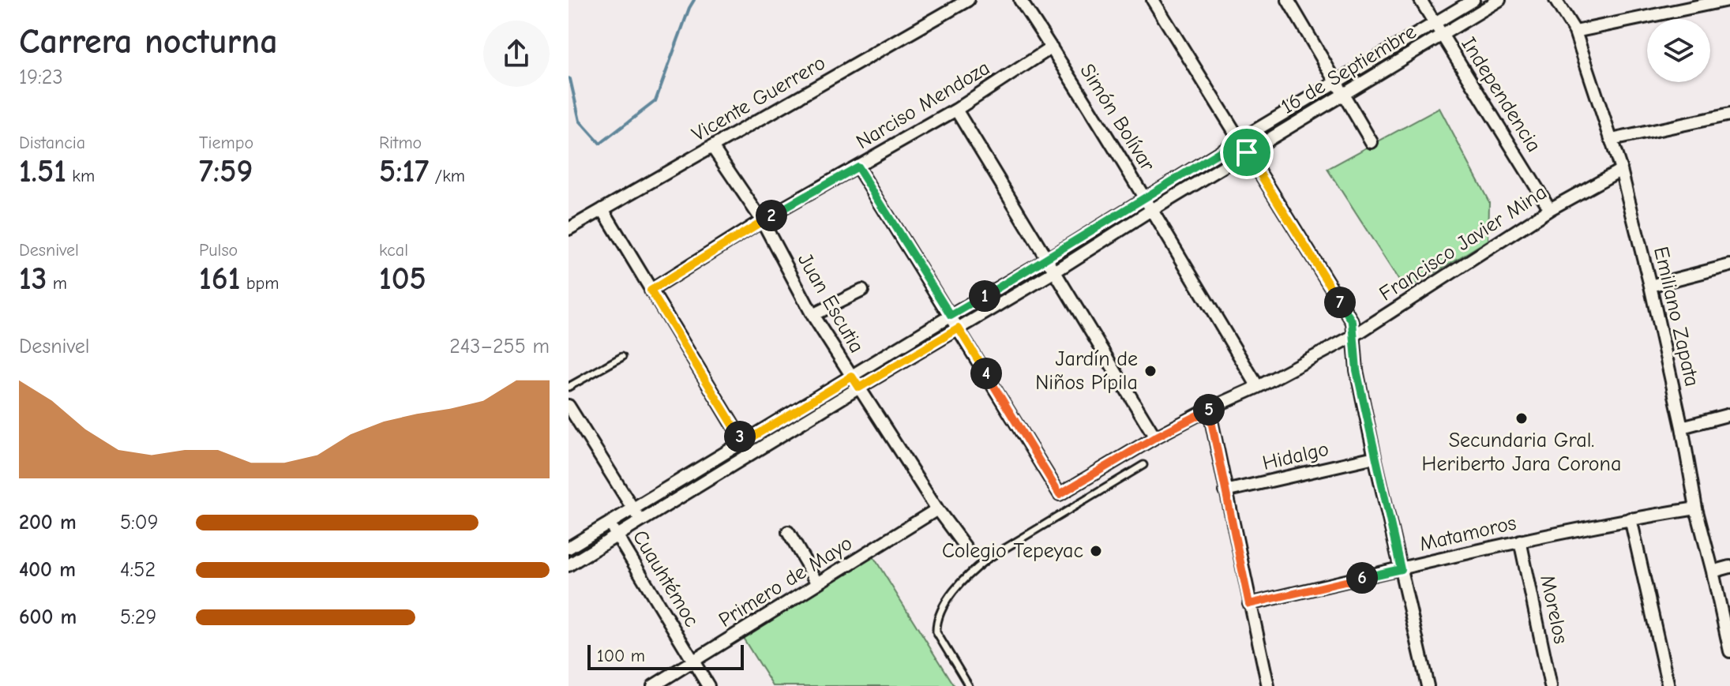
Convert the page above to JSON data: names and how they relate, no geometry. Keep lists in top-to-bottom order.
{
  "streets": {
    "street": [
      "16 de Septiembre",
      "Independencia",
      "Vicente Guerrero",
      "Narciso Mendoza",
      "Simón Bolívar",
      "Francisco Javier Mina",
      "Juan Escutia",
      "Emiliano Zapata",
      "Hidalgo",
      "Matamoros",
      "Cuauhtémoc",
      "Primero de Mayo",
      "Morelos"
    ]
  },
  "crossings": [
    ["16 de Septiembre", "Independencia"],
    ["16 de Septiembre", "Simón Bolívar"],
    ["16 de Septiembre", "Francisco Javier Mina"],
    ["16 de Septiembre", "Juan Escutia"],
    ["16 de Septiembre", "Cuauhtémoc"],
    ["Independencia", "Francisco Javier Mina"],
    ["Vicente Guerrero", "Juan Escutia"],
    ["Narciso Mendoza", "Simón Bolívar"],
    ["Narciso Mendoza", "Juan Escutia"],
    ["Simón Bolívar", "Francisco Javier Mina"],
    ["Francisco Javier Mina", "Emiliano Zapata"],
    ["Juan Escutia", "Primero de Mayo"],
    ["Emiliano Zapata", "Matamoros"],
    ["Matamoros", "Morelos"],
    ["Cuauhtémoc", "Primero de Mayo"]
  ],
  "places": ["Jardín de Niños Pípila", "Secundaria Gral. Heriberto Jara Corona", "Colegio Tepeyac"],
  "scale_bar": "100 m",
  "page": {
    "heading": ["Carrera nocturna", "19:23"],
    "stats": [
      ["Distancia", "1.51 km"],
      ["Tiempo", "7:59"],
      ["Ritmo", "5:17 /km"],
      ["Desnivel", "13 m"],
      ["Pulso", "161 bpm"],
      ["kcal", "105"]
    ],
    "pins": [
      "2",
      "1",
      "7",
      "4",
      "5",
      "3",
      "6"
    ],
    "chart": ["Desnivel", "243–255 m"],
    "list": [
      {
        "name": "200 m",
        "note": "5:09"
      },
      {
        "name": "400 m",
        "note": "4:52"
      },
      {
        "name": "600 m",
        "note": "5:29"
      }
    ],
    "scale": "100 m"
  }
}
